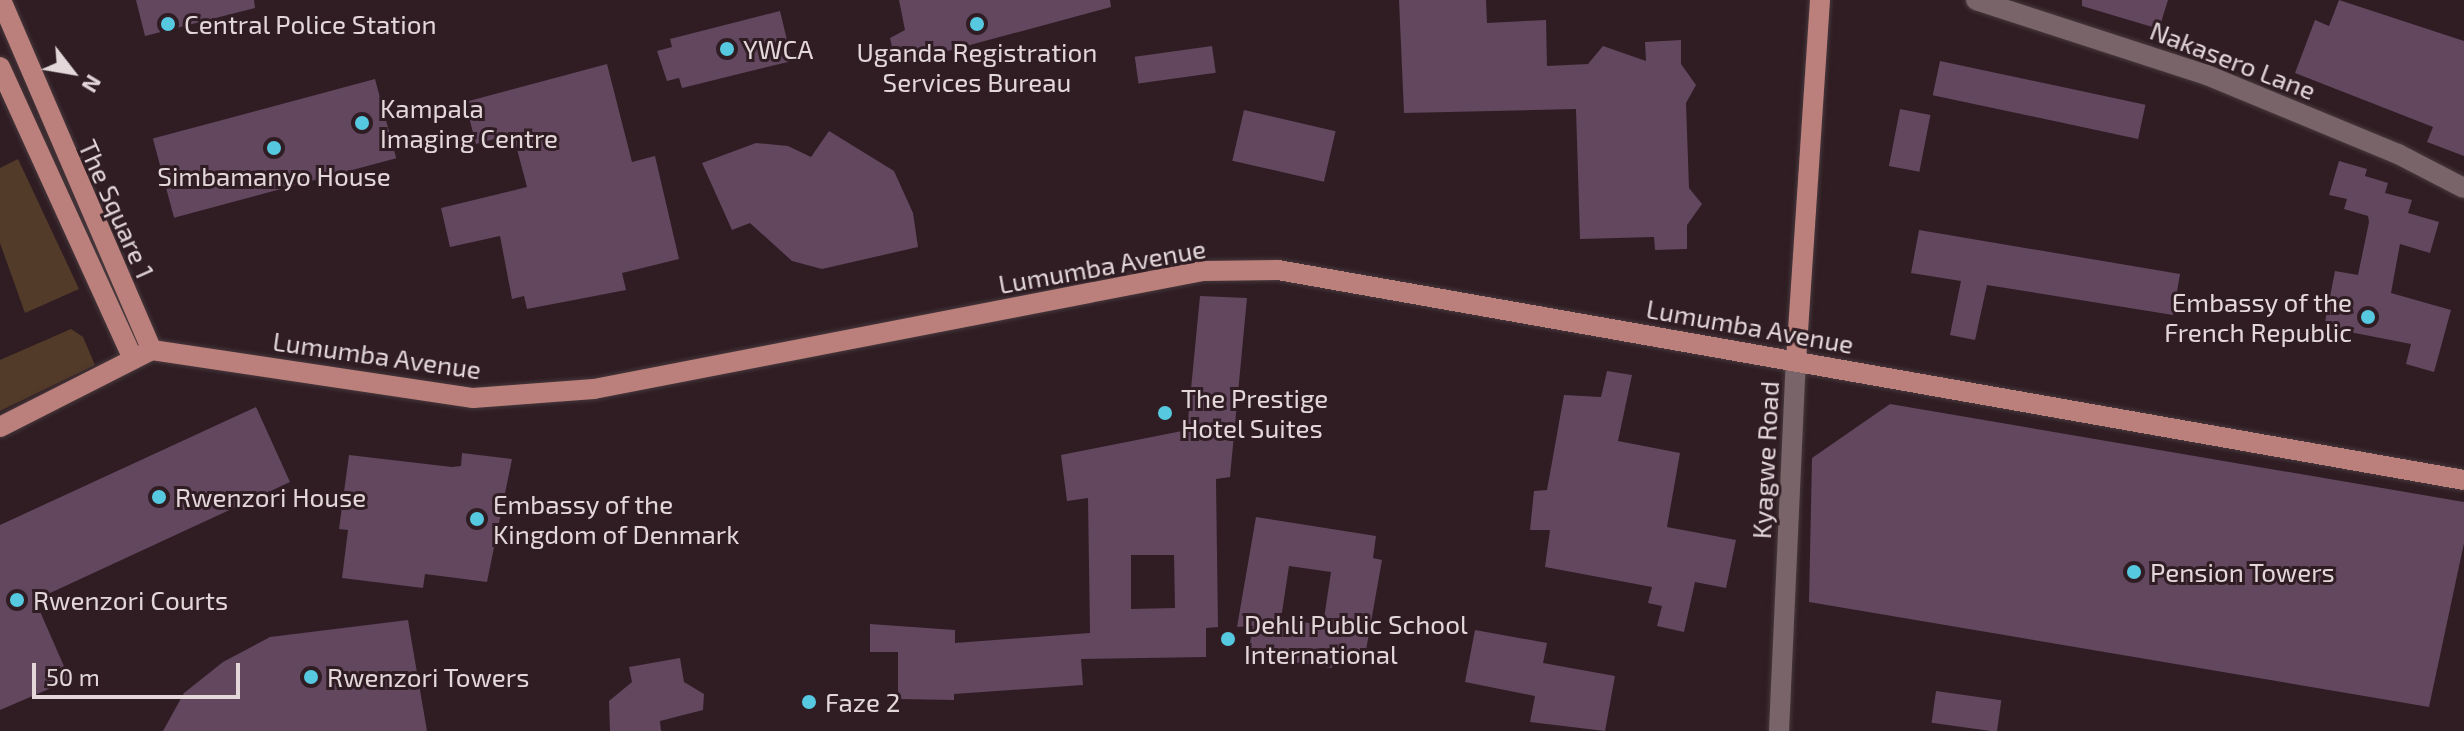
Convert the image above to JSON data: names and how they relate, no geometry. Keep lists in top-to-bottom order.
{
  "streets": {
    "main road": ["The Square 1", "Lumumba Avenue", "Kyagwe Road"],
    "street": ["Nakasero Lane"]
  },
  "crossings": [
    ["The Square 1", "Lumumba Avenue"],
    ["Lumumba Avenue", "Kyagwe Road"]
  ],
  "places": [
    "Central Police Station",
    "Uganda Registration Services Bureau",
    "YWCA",
    "Kampala Imaging Centre",
    "Simbamanyo House",
    "Embassy of the French Republic",
    "The Prestige Hotel Suites",
    "Rwenzori House",
    "Embassy of the Kingdom of Denmark",
    "Pension Towers",
    "Rwenzori Courts",
    "Dehli Public School International",
    "Rwenzori Towers",
    "Faze 2"
  ],
  "scale_bar": "50 m",
  "north": "bottom right"
}
